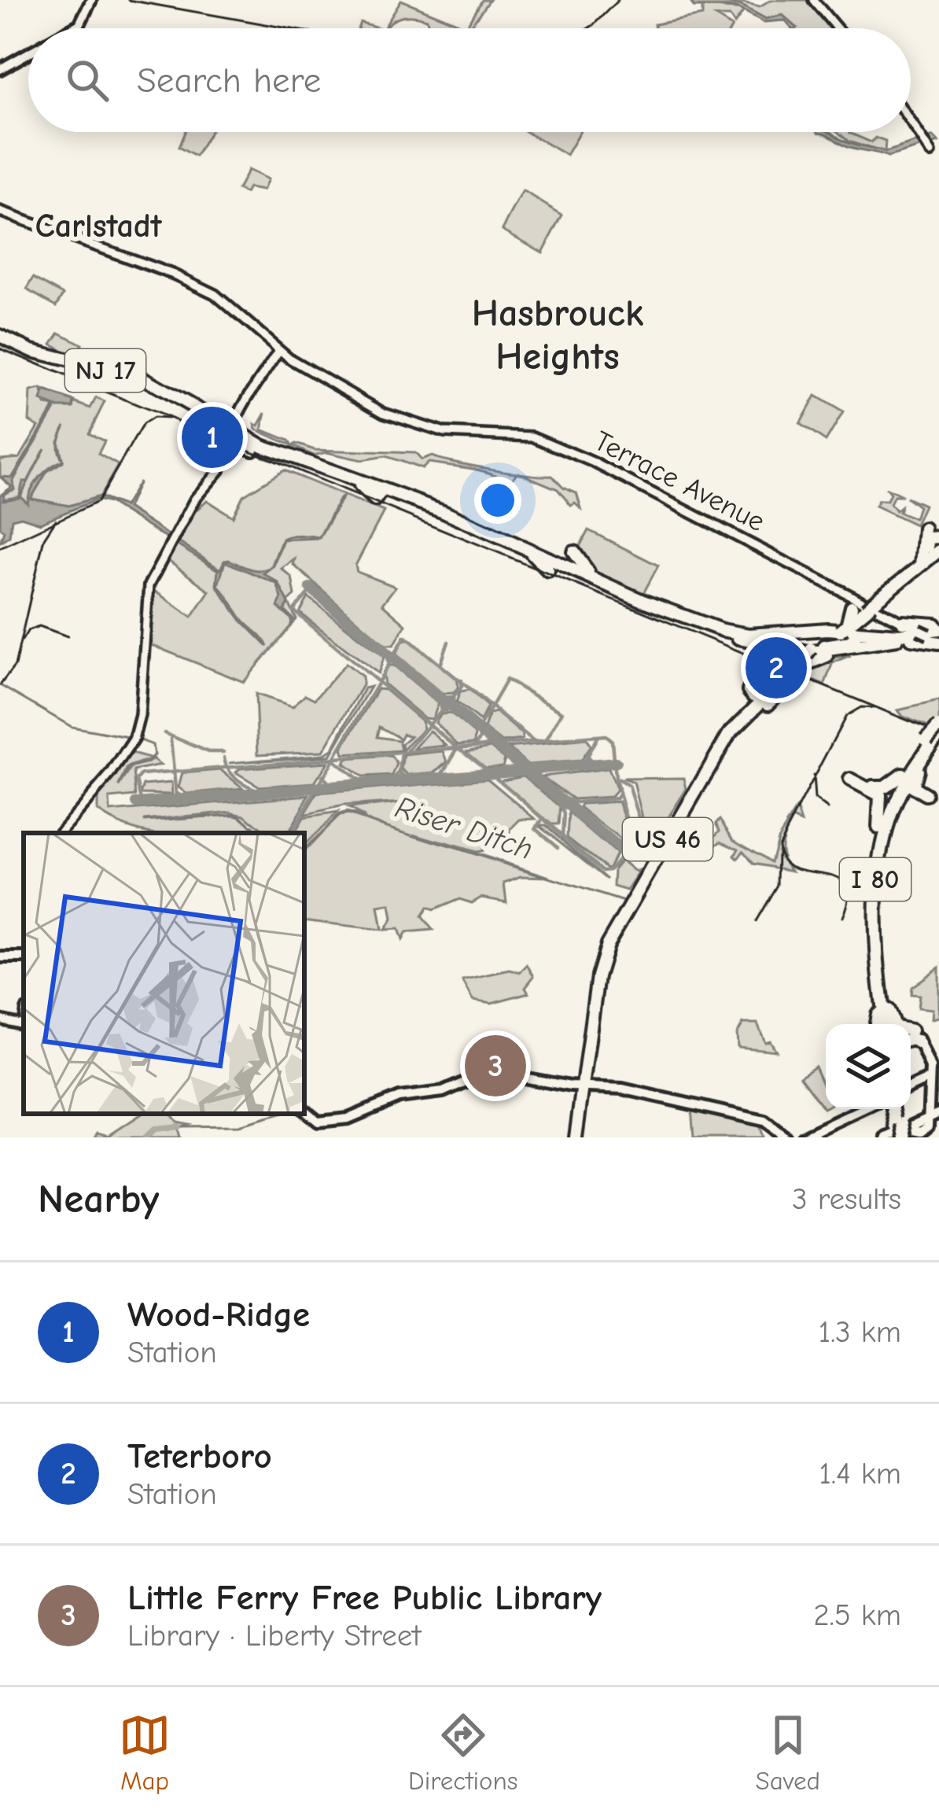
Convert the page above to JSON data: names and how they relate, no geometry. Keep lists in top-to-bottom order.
{
  "streets": {
    "highway": ["NJ 17", "US 46", "I 80"],
    "main road": ["Terrace Avenue"]
  },
  "crossings": [
    ["Terrace Avenue", "US 46"]
  ],
  "districts": ["Carlstadt", "Hasbrouck Heights"],
  "water": ["Riser Ditch"],
  "page": {
    "search": "Search here",
    "pins": ["1", "2", "3"],
    "heading": ["Nearby", "3 results"],
    "list": [
      {
        "mark": "1",
        "name": "Wood-Ridge",
        "note": "Station",
        "value": "1.3 km"
      },
      {
        "mark": "2",
        "name": "Teterboro",
        "note": "Station",
        "value": "1.4 km"
      },
      {
        "mark": "3",
        "name": "Little Ferry Free Public Library",
        "note": "Library · Liberty Street",
        "value": "2.5 km"
      }
    ],
    "nav": ["Map", "Directions", "Saved"]
  }
}
